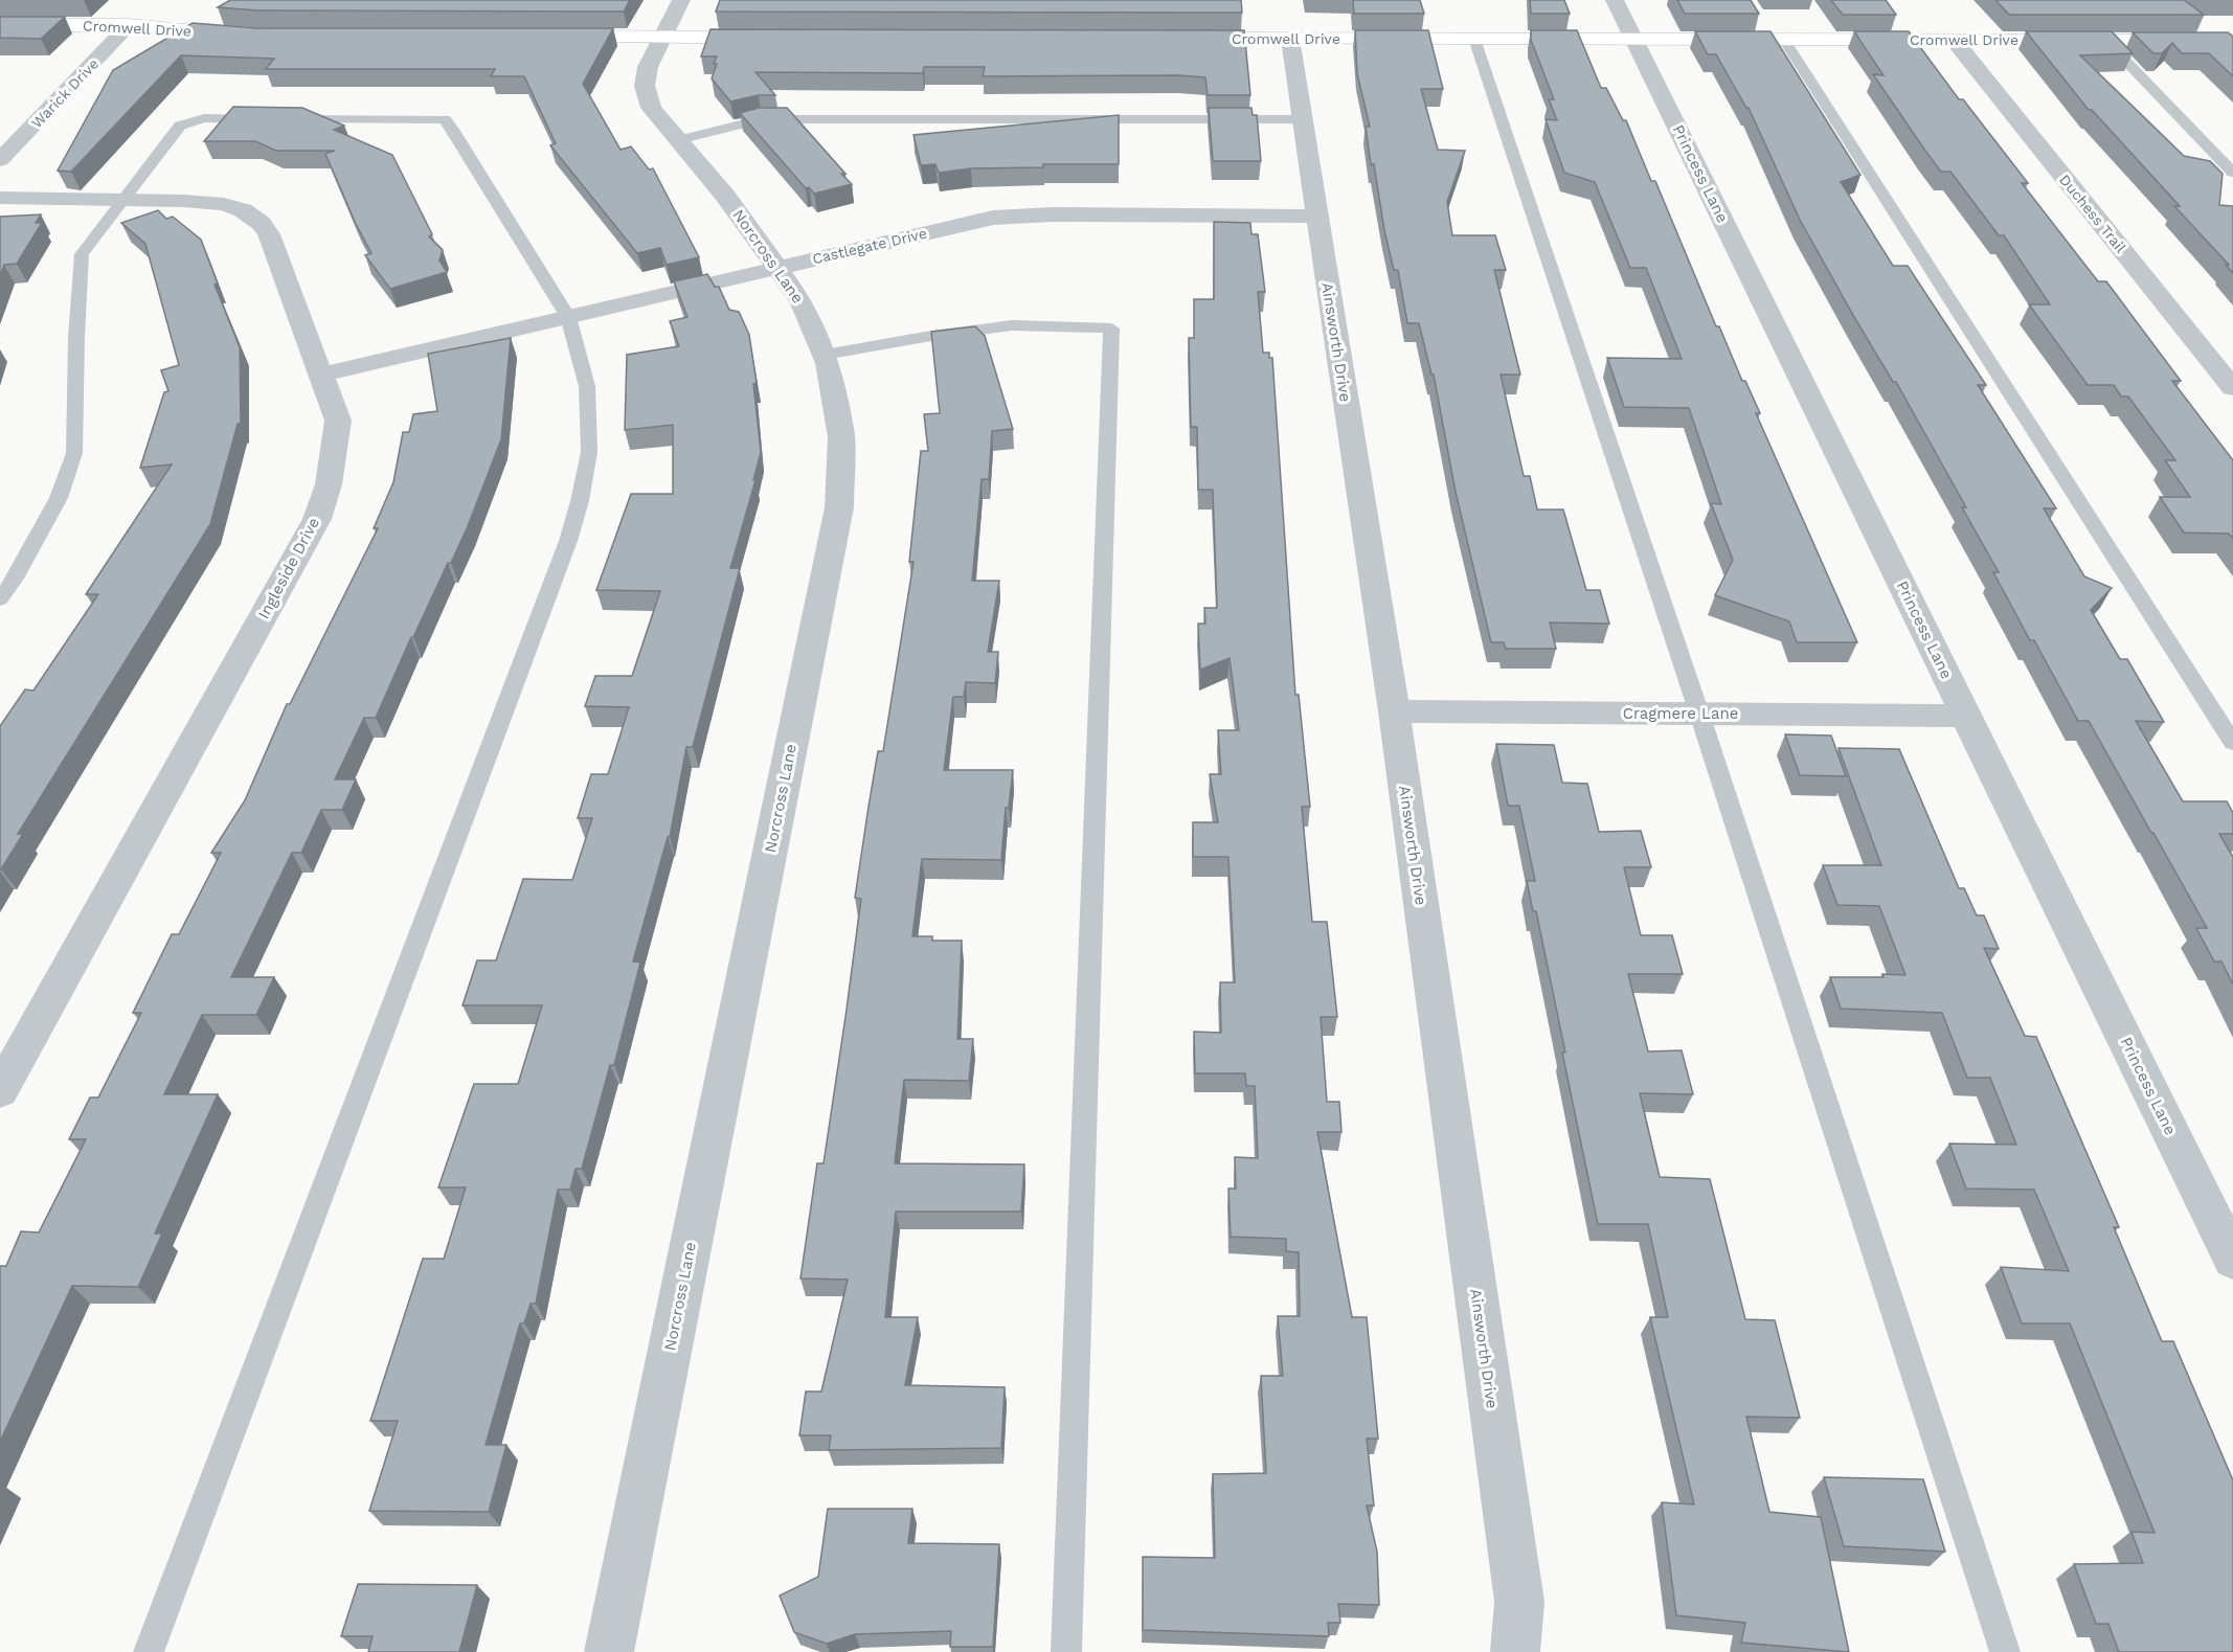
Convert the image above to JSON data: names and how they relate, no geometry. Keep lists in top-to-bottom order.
{
  "streets": {
    "street": [
      "Cromwell Drive",
      "Warick Drive",
      "Princess Lane",
      "Duchess Trail",
      "Castlegate Drive",
      "Norcross Lane",
      "Ainsworth Drive",
      "Ingleside Drive",
      "Cragmere Lane"
    ]
  },
  "crossings": [
    ["Cromwell Drive", "Warick Drive"],
    ["Cromwell Drive", "Princess Lane"],
    ["Cromwell Drive", "Duchess Trail"],
    ["Cromwell Drive", "Ainsworth Drive"],
    ["Princess Lane", "Cragmere Lane"],
    ["Castlegate Drive", "Norcross Lane"],
    ["Castlegate Drive", "Ainsworth Drive"],
    ["Castlegate Drive", "Ingleside Drive"],
    ["Ainsworth Drive", "Cragmere Lane"]
  ]
}
